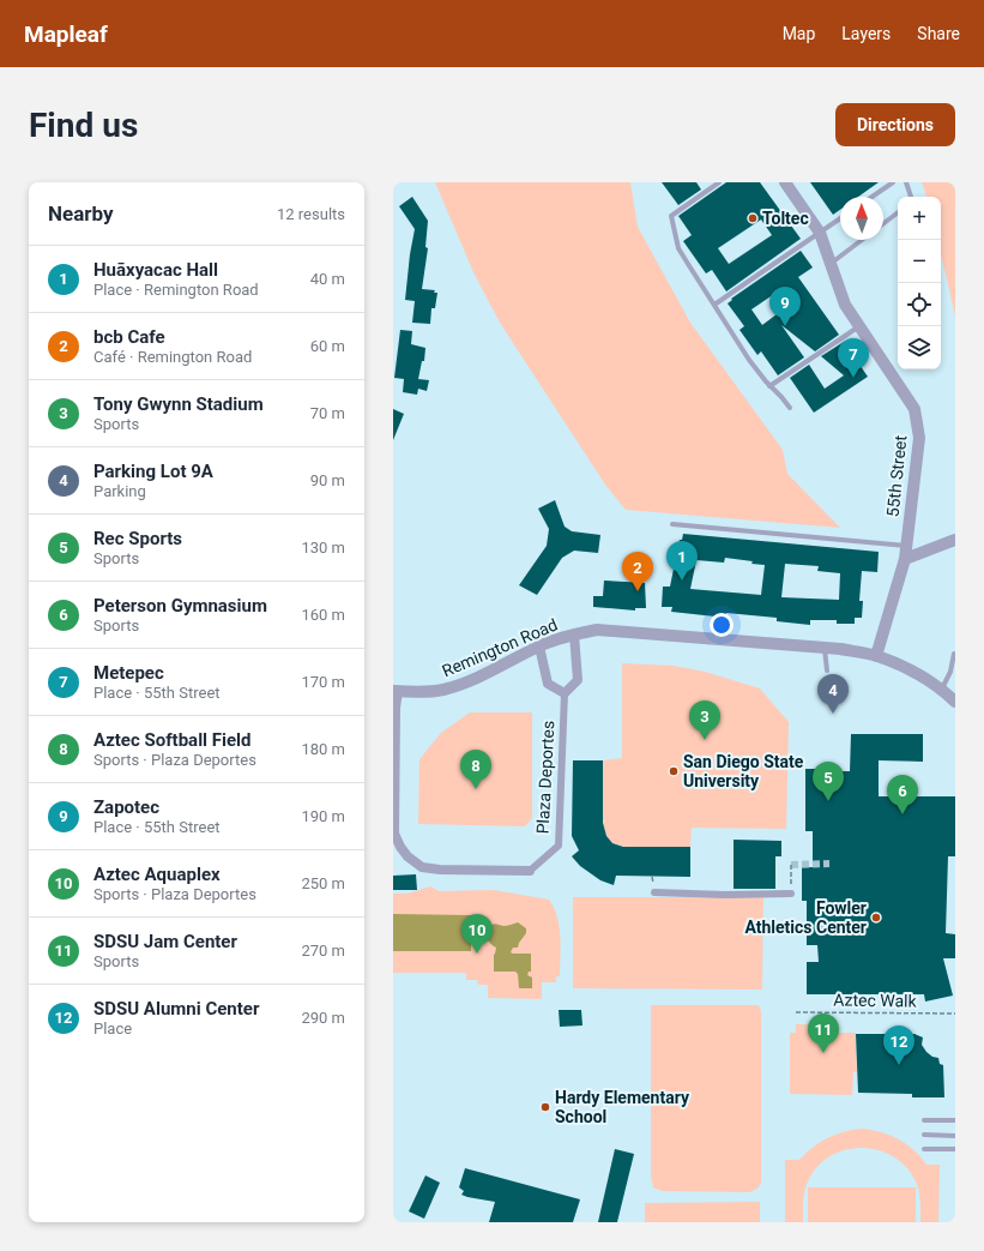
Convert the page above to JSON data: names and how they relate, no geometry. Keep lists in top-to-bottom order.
{
  "streets": {
    "street": ["55th Street", "Remington Road", "Plaza Deportes"],
    "path": ["Aztec Walk"]
  },
  "crossings": [
    ["55th Street", "Remington Road"],
    ["Remington Road", "Plaza Deportes"]
  ],
  "places": [
    "Toltec",
    "San Diego State University",
    "Fowler Athletics Center",
    "Hardy Elementary School"
  ],
  "north": "top",
  "page": {
    "header": "Mapleaf",
    "nav": ["Map", "Layers", "Share"],
    "buttons": "Directions",
    "title": "Find us",
    "heading": ["Nearby", "12 results"],
    "map_buttons": ["+", "−"],
    "list": [
      {
        "mark": "1",
        "name": "Huāxyacac Hall",
        "note": "Place · Remington Road",
        "value": "40 m"
      },
      {
        "mark": "2",
        "name": "bcb Cafe",
        "note": "Café · Remington Road",
        "value": "60 m"
      },
      {
        "mark": "3",
        "name": "Tony Gwynn Stadium",
        "note": "Sports",
        "value": "70 m"
      },
      {
        "mark": "4",
        "name": "Parking Lot 9A",
        "note": "Parking",
        "value": "90 m"
      },
      {
        "mark": "5",
        "name": "Rec Sports",
        "note": "Sports",
        "value": "130 m"
      },
      {
        "mark": "6",
        "name": "Peterson Gymnasium",
        "note": "Sports",
        "value": "160 m"
      },
      {
        "mark": "7",
        "name": "Metepec",
        "note": "Place · 55th Street",
        "value": "170 m"
      },
      {
        "mark": "8",
        "name": "Aztec Softball Field",
        "note": "Sports · Plaza Deportes",
        "value": "180 m"
      },
      {
        "mark": "9",
        "name": "Zapotec",
        "note": "Place · 55th Street",
        "value": "190 m"
      },
      {
        "mark": "10",
        "name": "Aztec Aquaplex",
        "note": "Sports · Plaza Deportes",
        "value": "250 m"
      },
      {
        "mark": "11",
        "name": "SDSU Jam Center",
        "note": "Sports",
        "value": "270 m"
      },
      {
        "mark": "12",
        "name": "SDSU Alumni Center",
        "note": "Place",
        "value": "290 m"
      }
    ],
    "pins": [
      "9",
      "7",
      "1",
      "2",
      "4",
      "3",
      "8",
      "5",
      "6",
      "10",
      "11",
      "12"
    ]
  }
}
